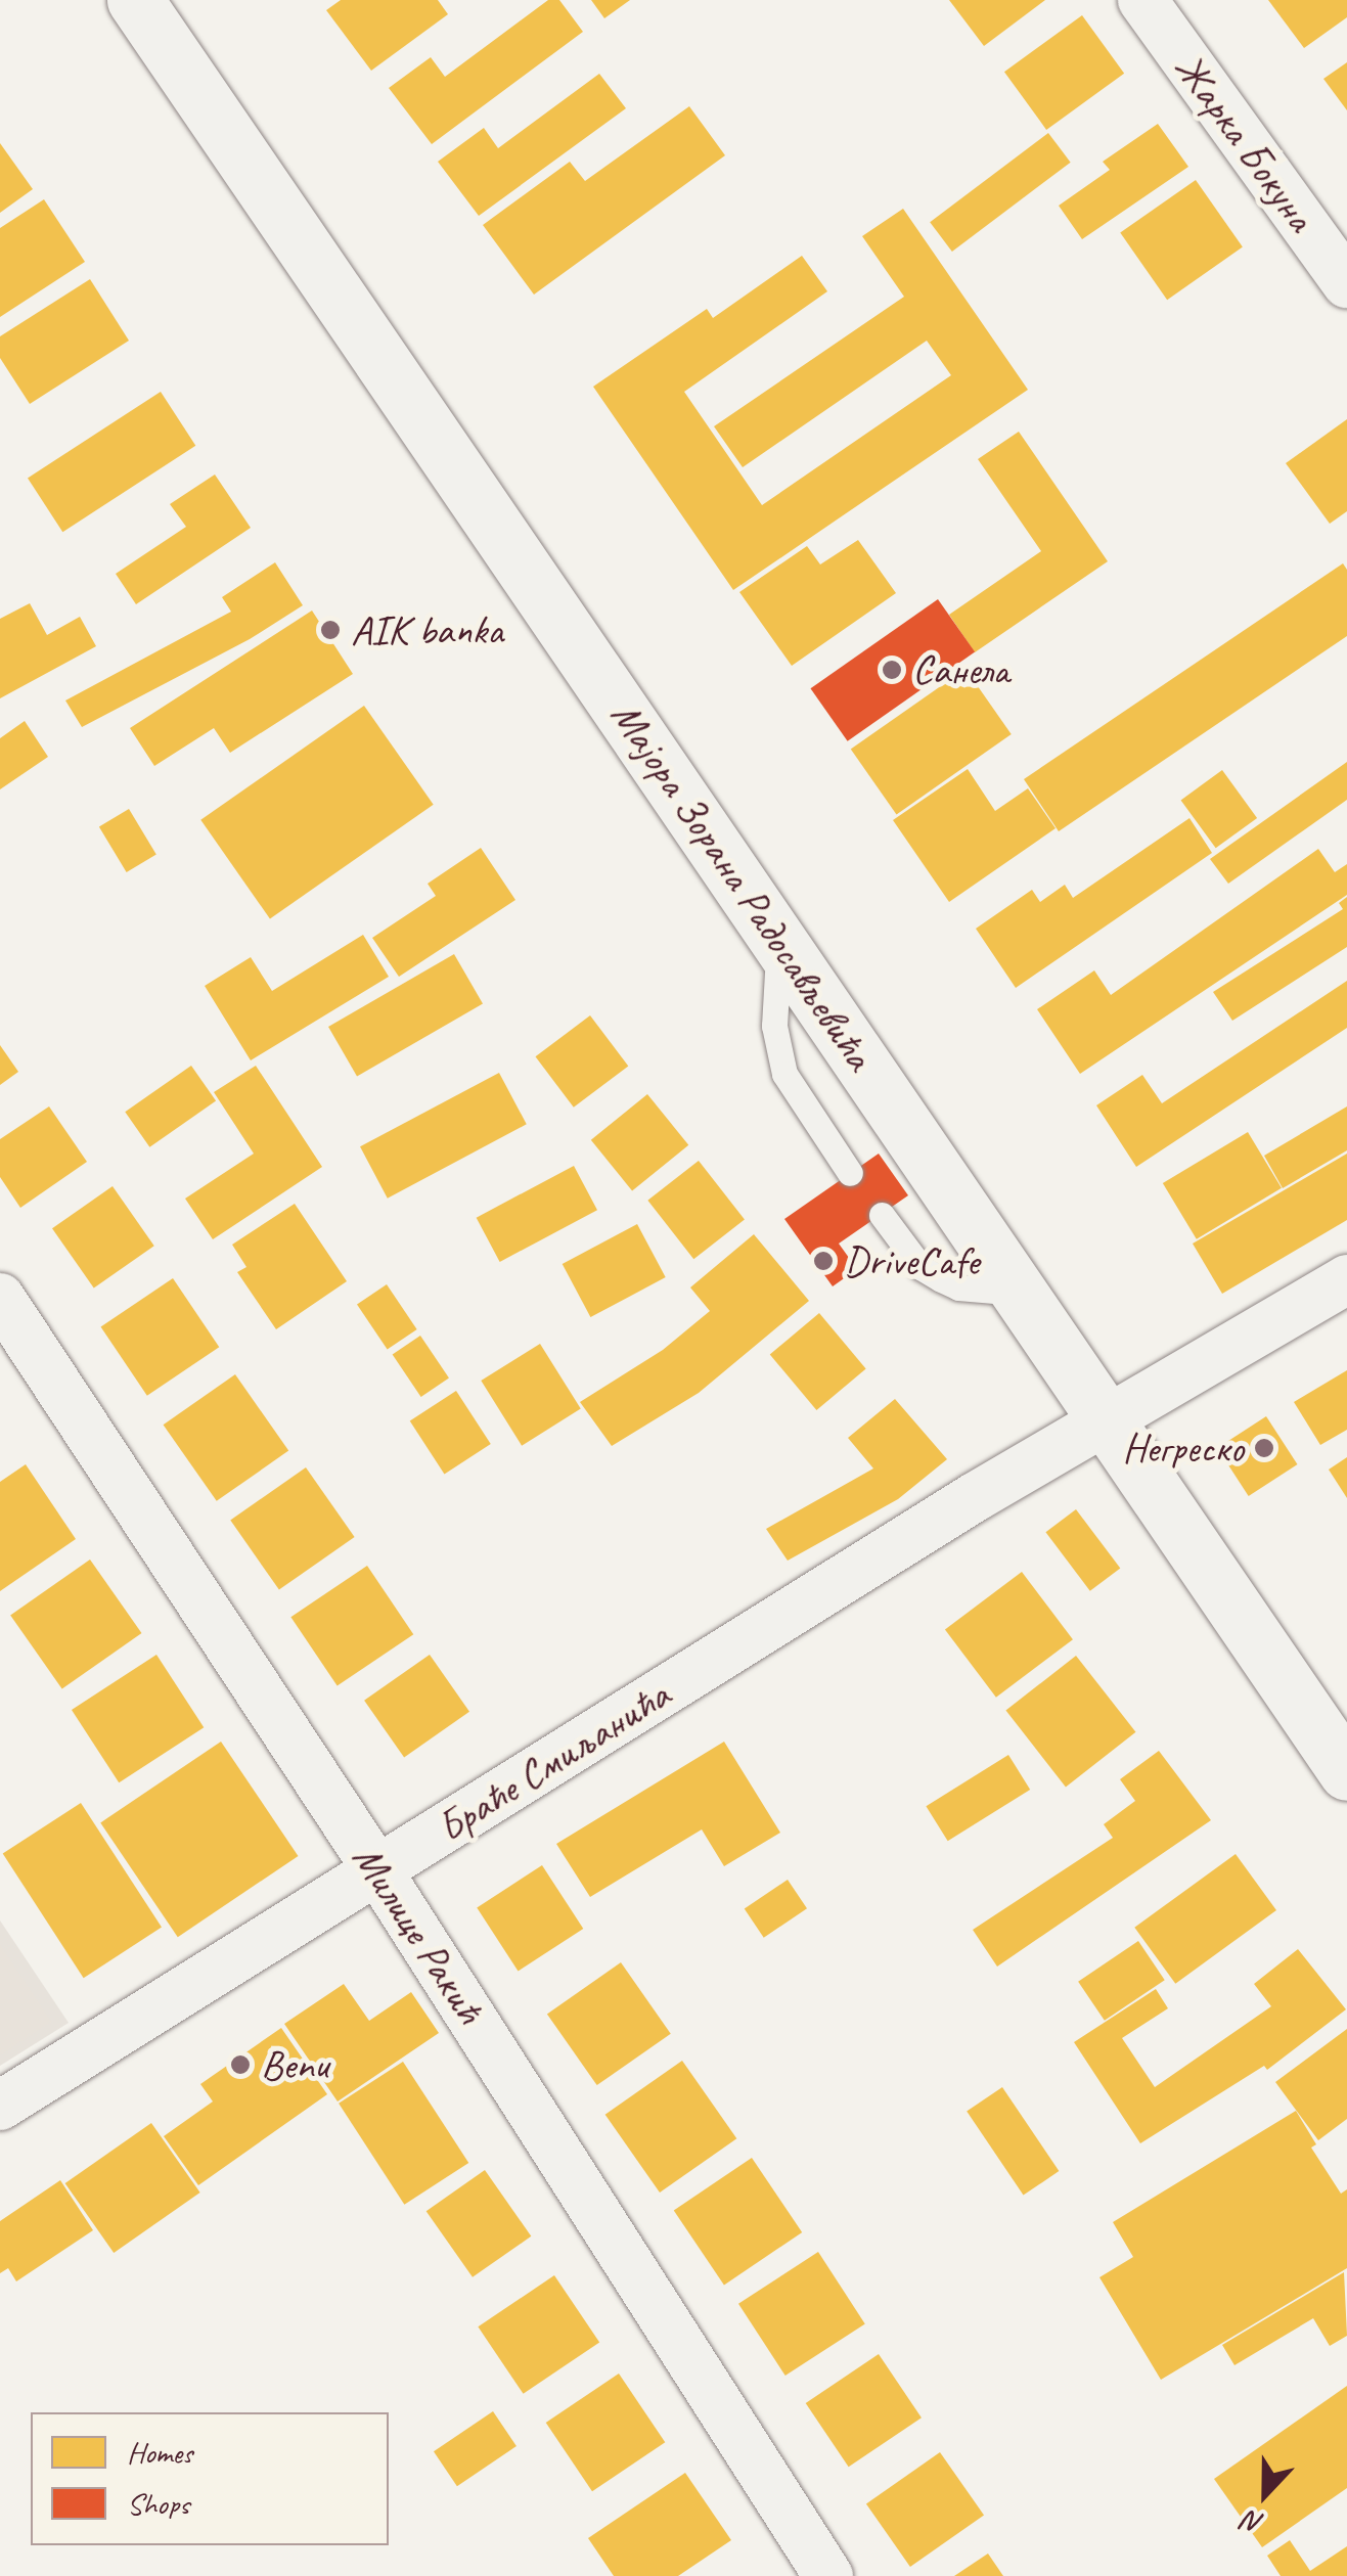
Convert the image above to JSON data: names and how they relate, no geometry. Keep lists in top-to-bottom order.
{
  "streets": {
    "main road": ["Мајора Зорана Радосављевића"],
    "street": ["Жарка Бокуна", "Браће Смиљанића", "Милице Ракић"]
  },
  "crossings": [
    ["Мајора Зорана Радосављевића", "Браће Смиљанића"],
    ["Браће Смиљанића", "Милице Ракић"]
  ],
  "places": [
    "AIK banka",
    "Санела",
    "DriveCafe",
    "Негреско",
    "Benu"
  ],
  "legend": ["Homes", "Shops"],
  "north": "bottom"
}
